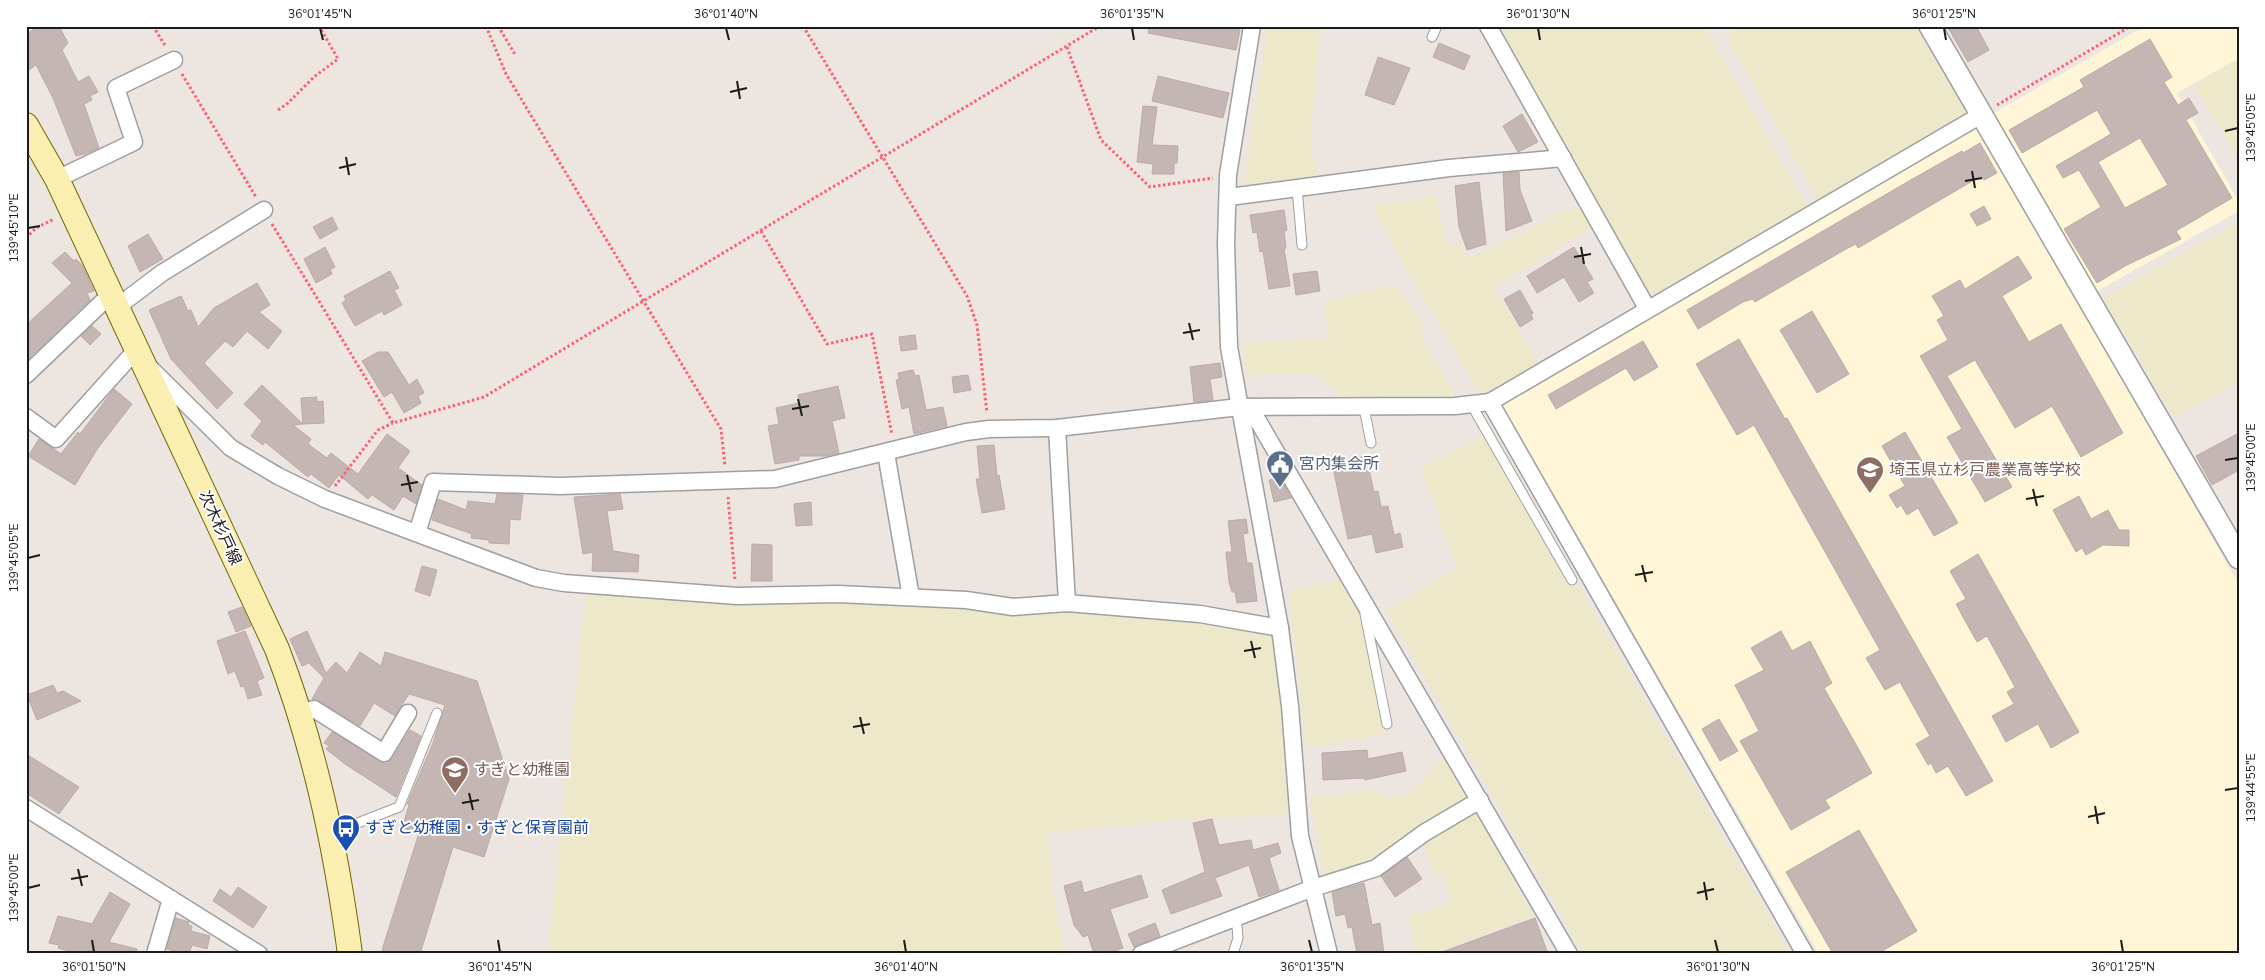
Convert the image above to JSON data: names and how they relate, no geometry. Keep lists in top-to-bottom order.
{
  "streets": {
    "main road": ["次木杉戸線"]
  },
  "places": {
    "public building": ["宮内集会所"],
    "school or university": ["埼玉県立杉戸農業高等学校", "すぎと幼稚園"],
    "bus stop": ["すぎと幼稚園・すぎと保育園前"]
  },
  "coordinates": [
    "36°01'45\"N",
    "36°01'40\"N",
    "36°01'35\"N",
    "36°01'30\"N",
    "36°01'25\"N",
    "139°45'05\"E",
    "139°45'10\"E",
    "139°45'00\"E",
    "139°44'55\"E",
    "36°01'50\"N"
  ]
}
